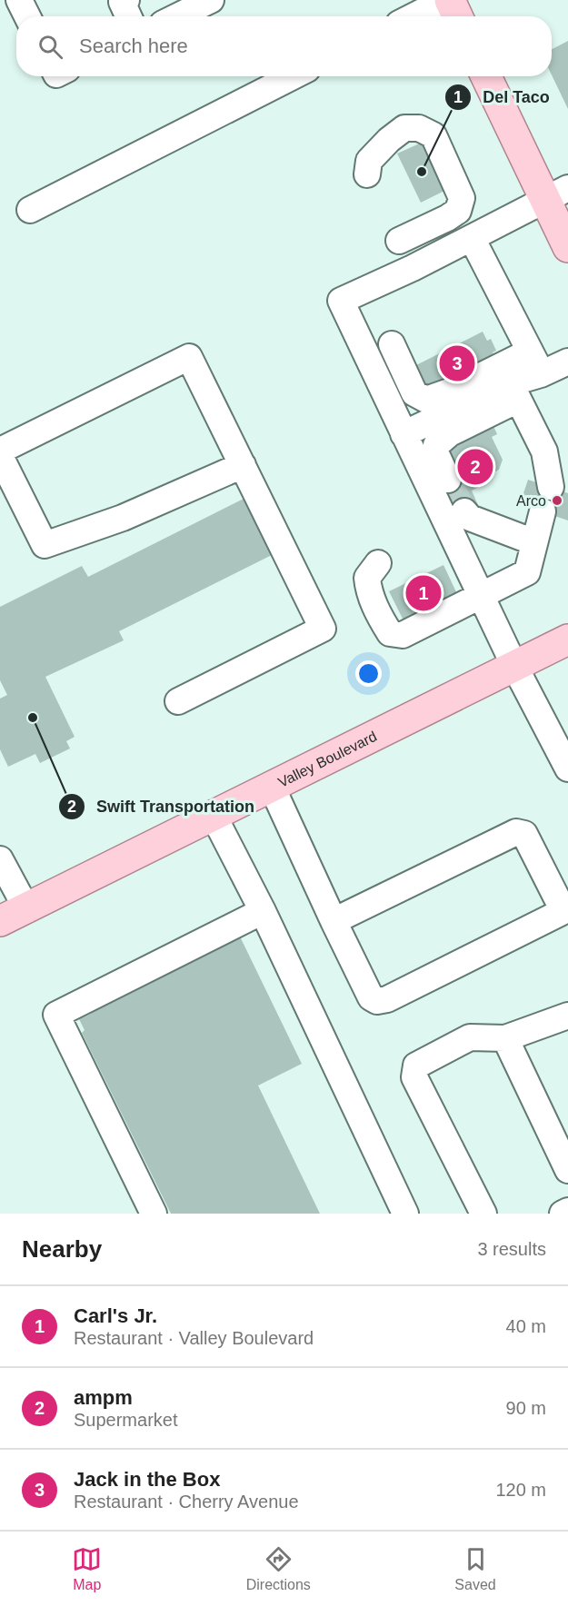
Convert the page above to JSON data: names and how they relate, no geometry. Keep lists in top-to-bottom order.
{
  "streets": {
    "main road": ["Valley Boulevard"]
  },
  "places": ["Del Taco", "Arco", "Swift Transportation"],
  "page": {
    "search": "Search here",
    "pins": ["3", "2", "1"],
    "heading": ["Nearby", "3 results"],
    "list": [
      {
        "mark": "1",
        "name": "Carl's Jr.",
        "note": "Restaurant · Valley Boulevard",
        "value": "40 m"
      },
      {
        "mark": "2",
        "name": "ampm",
        "note": "Supermarket",
        "value": "90 m"
      },
      {
        "mark": "3",
        "name": "Jack in the Box",
        "note": "Restaurant · Cherry Avenue",
        "value": "120 m"
      }
    ],
    "nav": ["Map", "Directions", "Saved"]
  }
}
